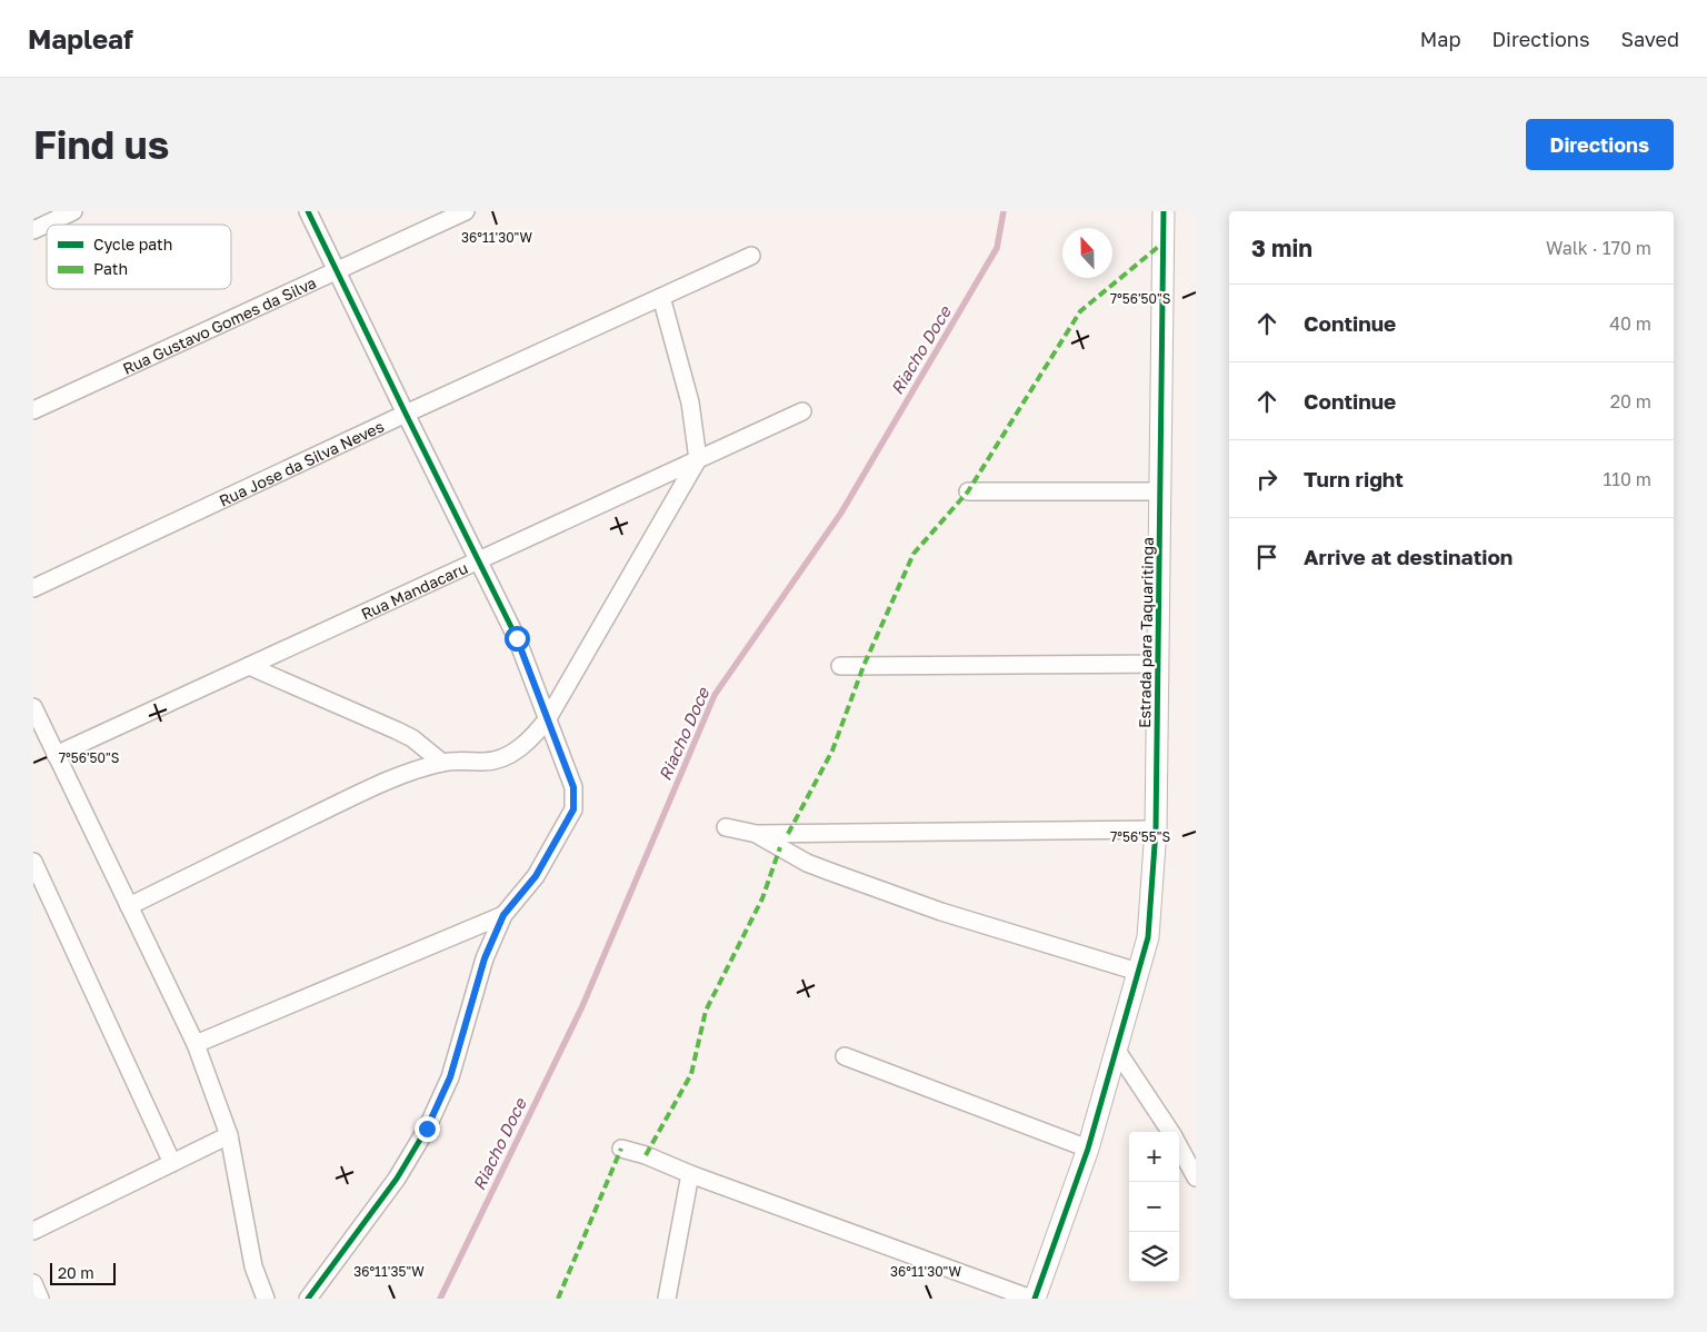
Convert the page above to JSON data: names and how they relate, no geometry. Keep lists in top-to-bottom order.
{
  "streets": {
    "street": [
      "Rua Gustavo Gomes da Silva",
      "Rua Jose da Silva Neves",
      "Rua Mandacaru",
      "Estrada para Taquaritinga"
    ]
  },
  "water": ["Riacho Doce"],
  "legend": ["Cycle path", "Path"],
  "scale_bar": "20 m",
  "north": "top",
  "page": {
    "header": "Mapleaf",
    "nav": ["Map", "Directions", "Saved"],
    "buttons": "Directions",
    "title": "Find us",
    "heading": ["3 min", "Walk · 170 m"],
    "list": [
      ["Continue", "40 m"],
      ["Continue", "20 m"],
      ["Turn right", "110 m"],
      "Arrive at destination"
    ],
    "map_buttons": ["+", "−"],
    "scale": "20 m"
  },
  "coordinates": [
    "36°11'30\"W",
    "7°56'50\"S",
    "7°56'55\"S",
    "36°11'35\"W"
  ]
}
